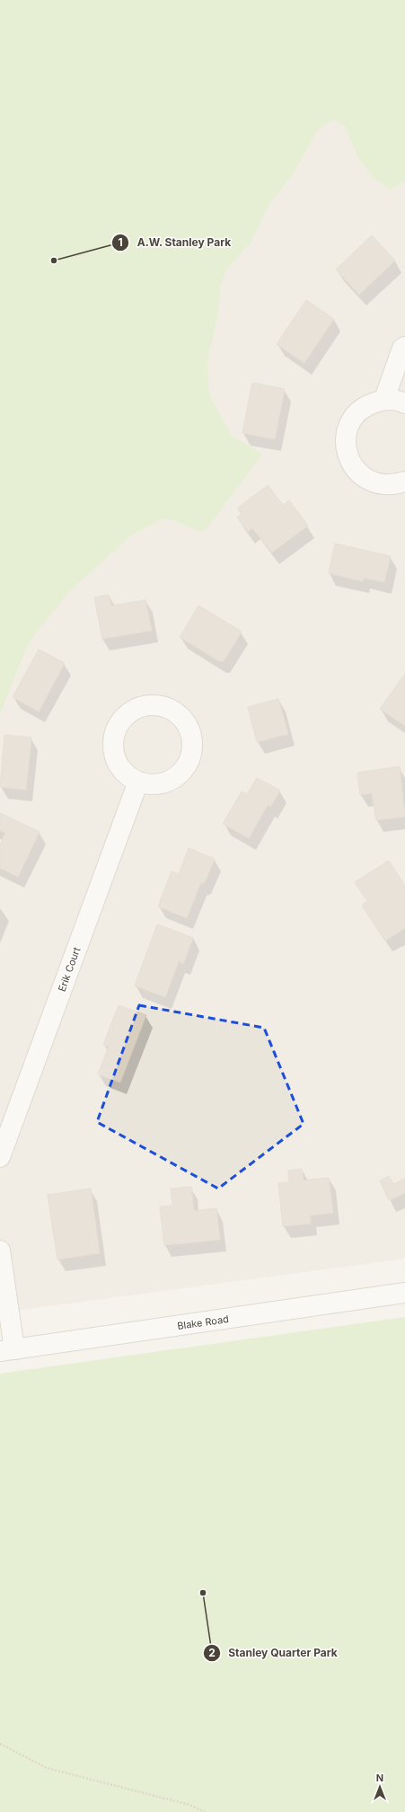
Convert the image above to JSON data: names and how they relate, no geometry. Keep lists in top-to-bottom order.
{
  "streets": {
    "street": ["Erik Court", "Blake Road"]
  },
  "places": ["A.W. Stanley Park", "Stanley Quarter Park"],
  "north": "top"
}
